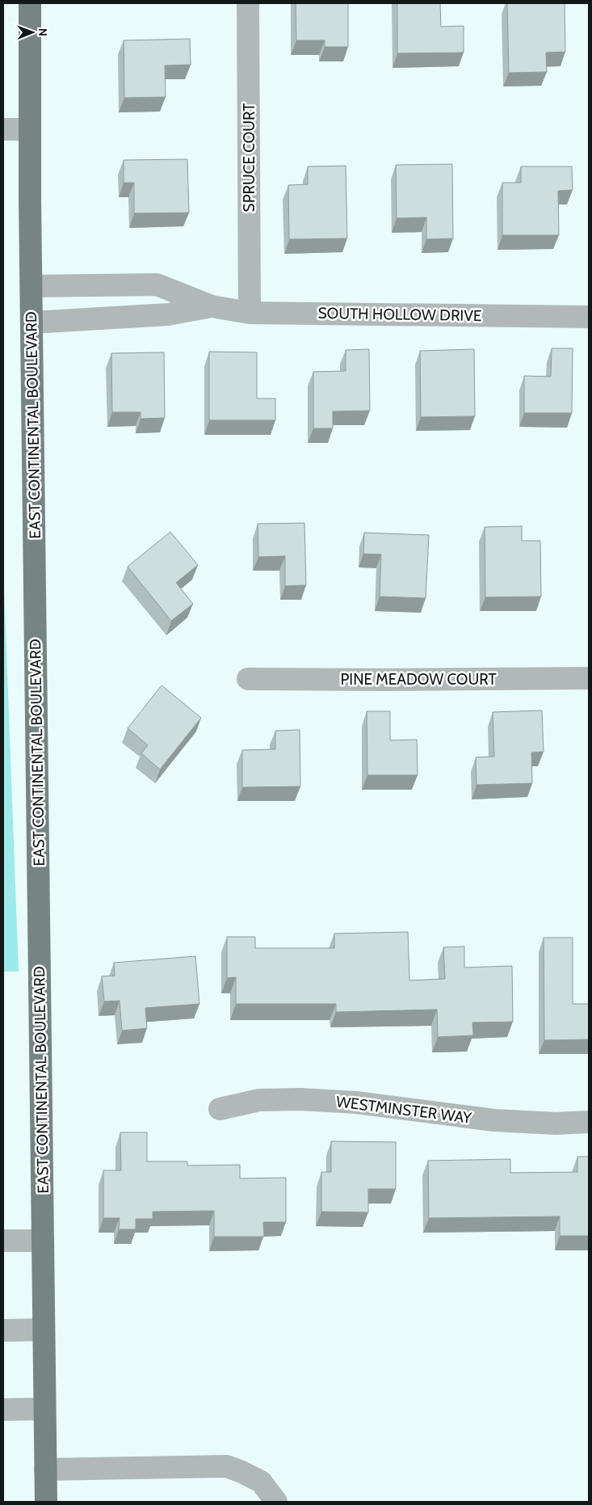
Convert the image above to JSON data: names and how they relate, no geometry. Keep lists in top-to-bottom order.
{
  "streets": {
    "main road": ["EAST CONTINENTAL BOULEVARD"],
    "street": [
      "SPRUCE COURT",
      "SOUTH HOLLOW DRIVE",
      "PINE MEADOW COURT",
      "WESTMINSTER WAY"
    ]
  },
  "crossings": [
    ["SPRUCE COURT", "SOUTH HOLLOW DRIVE"],
    ["SOUTH HOLLOW DRIVE", "EAST CONTINENTAL BOULEVARD"]
  ],
  "north": "right"
}
